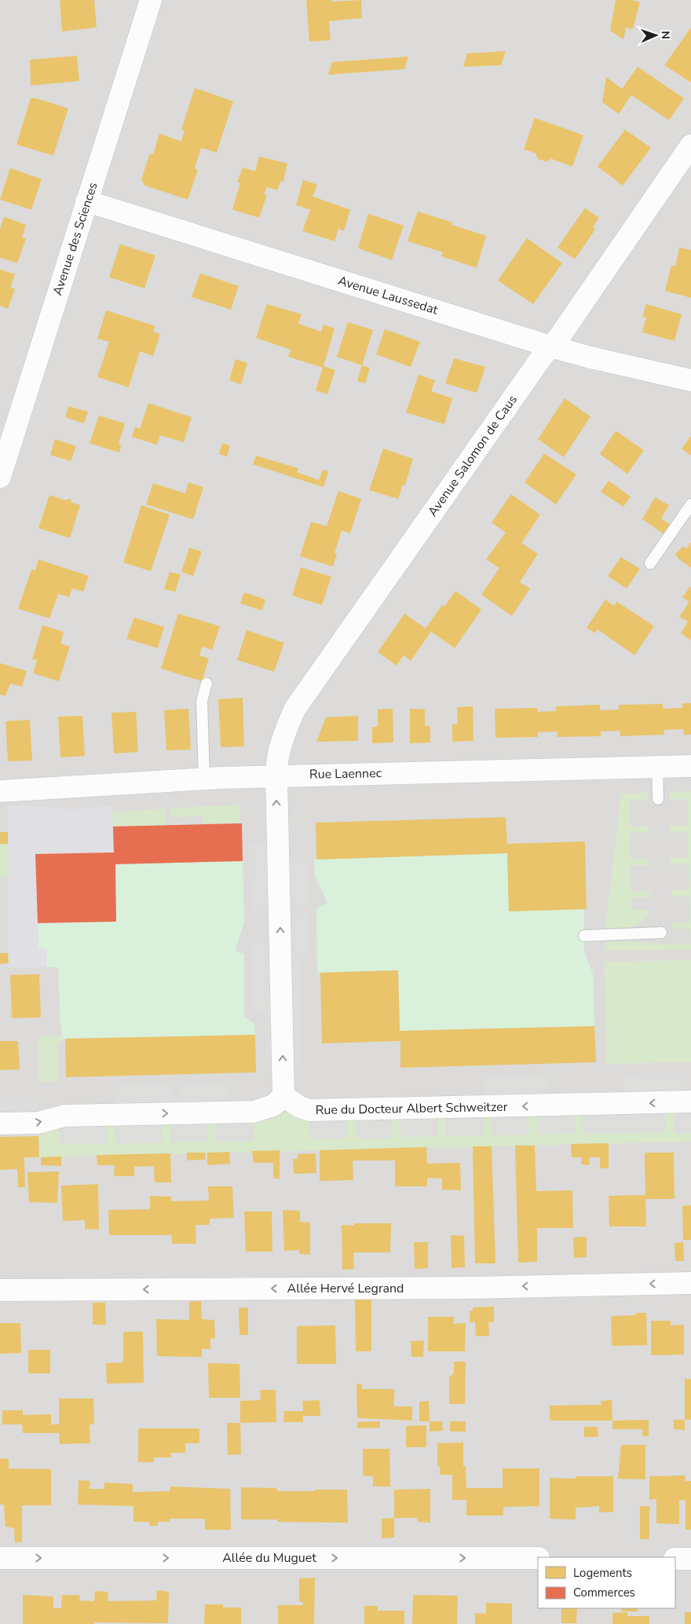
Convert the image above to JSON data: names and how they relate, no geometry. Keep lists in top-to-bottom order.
{
  "streets": {
    "street": [
      "Avenue des Sciences",
      "Avenue Laussedat",
      "Avenue Salomon de Caus",
      "Rue Laennec",
      "Rue du Docteur Albert Schweitzer",
      "Allée Hervé Legrand",
      "Allée du Muguet"
    ]
  },
  "crossings": [
    ["Avenue des Sciences", "Avenue Laussedat"],
    ["Avenue Laussedat", "Avenue Salomon de Caus"],
    ["Avenue Salomon de Caus", "Rue Laennec"],
    ["Avenue Salomon de Caus", "Rue du Docteur Albert Schweitzer"]
  ],
  "one_way": ["Rue du Docteur Albert Schweitzer", "Allée du Muguet"],
  "legend": ["Logements", "Commerces"],
  "north": "right"
}
